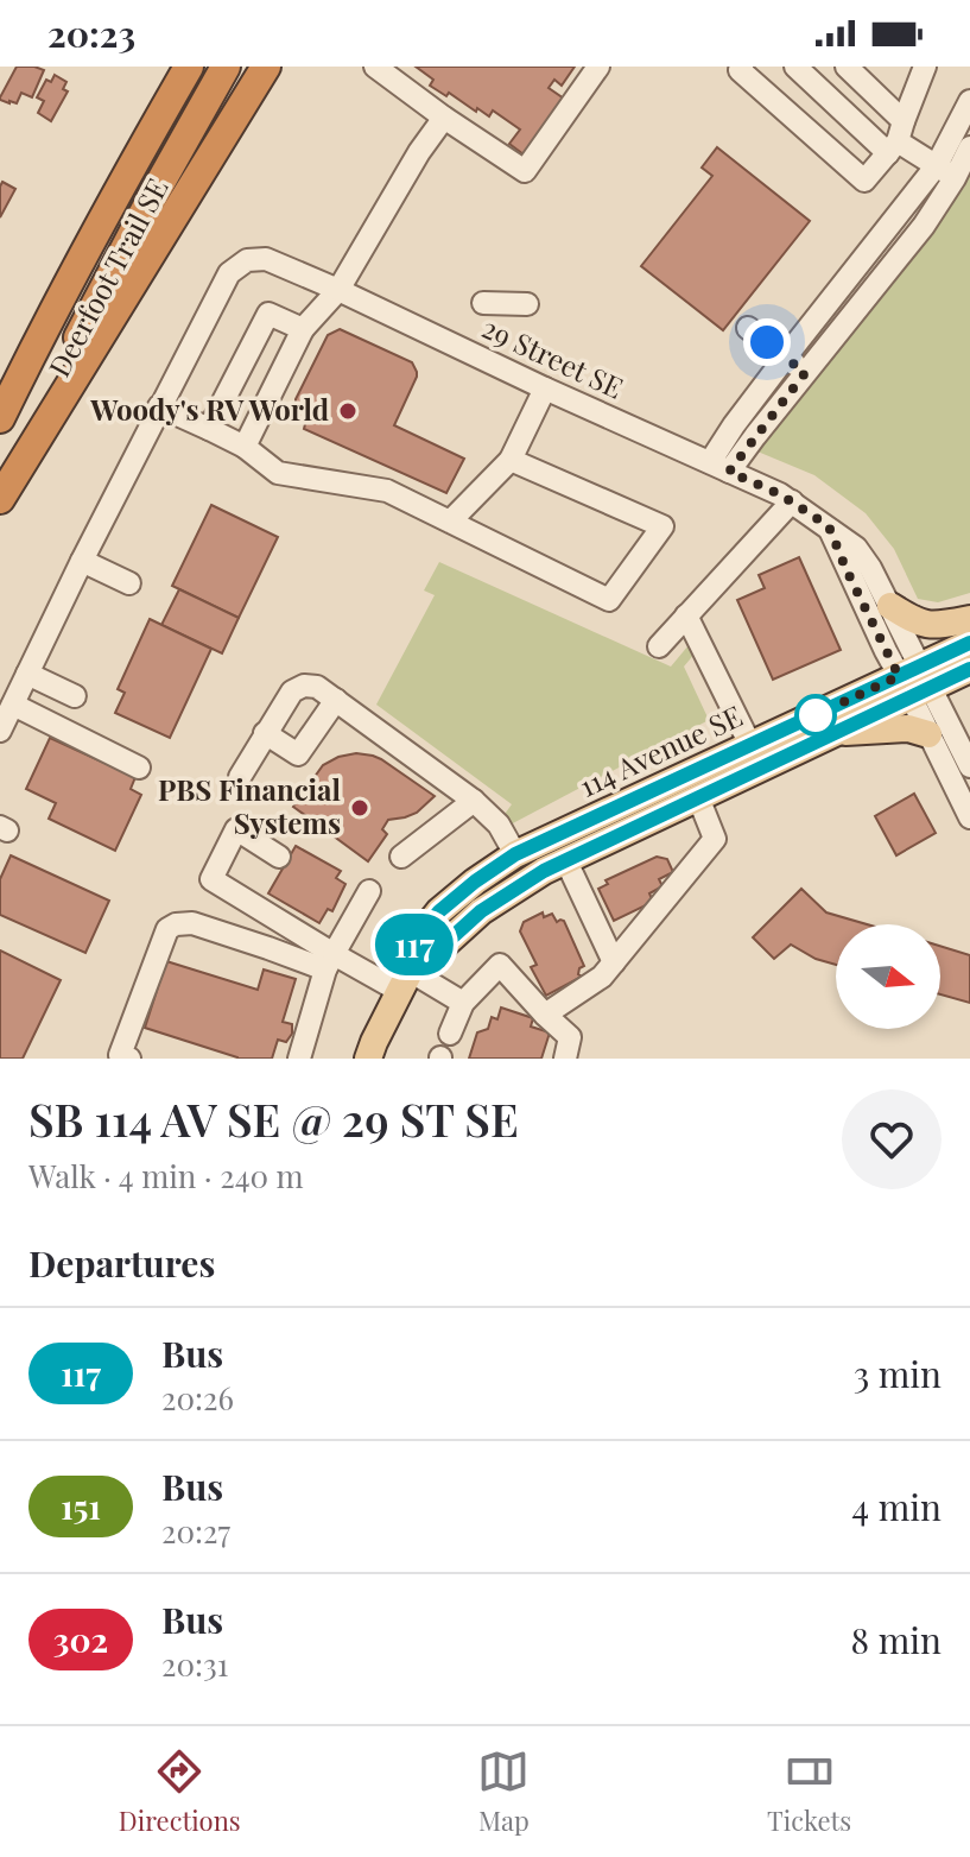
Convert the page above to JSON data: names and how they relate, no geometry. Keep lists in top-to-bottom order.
{
  "streets": {
    "highway": ["Deerfoot Trail SE"],
    "main road": ["114 Avenue SE"],
    "street": ["29 Street SE"]
  },
  "crossings": [
    ["29 Street SE", "114 Avenue SE"]
  ],
  "places": ["Woody's RV World", "PBS Financial Systems"],
  "lines": ["bus line 117"],
  "north": "right",
  "page": {
    "status": "20:23",
    "on_map": "117",
    "heading": [
      ["SB 114 AV SE @ 29 ST SE", "Walk · 4 min · 240 m"],
      "Departures"
    ],
    "list": [
      {
        "mark": "117",
        "name": "Bus",
        "note": "20:26",
        "value": "3 min"
      },
      {
        "mark": "151",
        "name": "Bus",
        "note": "20:27",
        "value": "4 min"
      },
      {
        "mark": "302",
        "name": "Bus",
        "note": "20:31",
        "value": "8 min"
      }
    ],
    "tabs": ["Directions", "Map", "Tickets"]
  }
}
